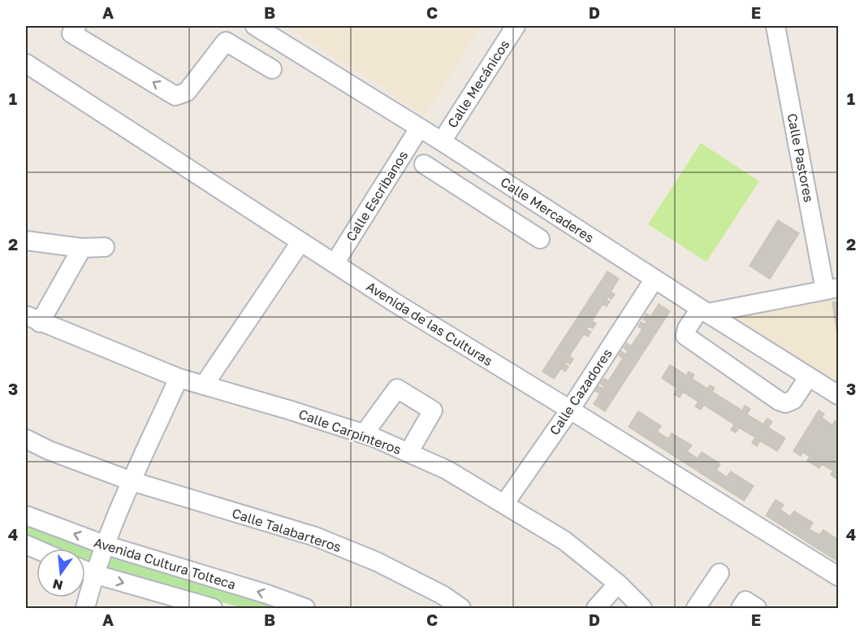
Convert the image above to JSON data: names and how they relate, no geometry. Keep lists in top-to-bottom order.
{
  "streets": {
    "street": [
      "Calle Mecánicos",
      "Calle Pastores",
      "Calle Escribanos",
      "Calle Mercaderes",
      "Avenida de las Culturas",
      "Calle Cazadores",
      "Calle Carpinteros",
      "Calle Talabarteros",
      "Avenida Cultura Tolteca"
    ]
  },
  "crossings": [
    ["Calle Mecánicos", "Calle Mercaderes"],
    ["Calle Escribanos", "Calle Mercaderes"],
    ["Calle Escribanos", "Avenida de las Culturas"],
    ["Calle Mercaderes", "Calle Cazadores"],
    ["Avenida de las Culturas", "Calle Cazadores"],
    ["Calle Cazadores", "Calle Carpinteros"]
  ],
  "north": "bottom",
  "grid": {
    "columns": [
      "A",
      "B",
      "C",
      "D",
      "E"
    ],
    "rows": [
      "1",
      "2",
      "3",
      "4"
    ]
  }
}
